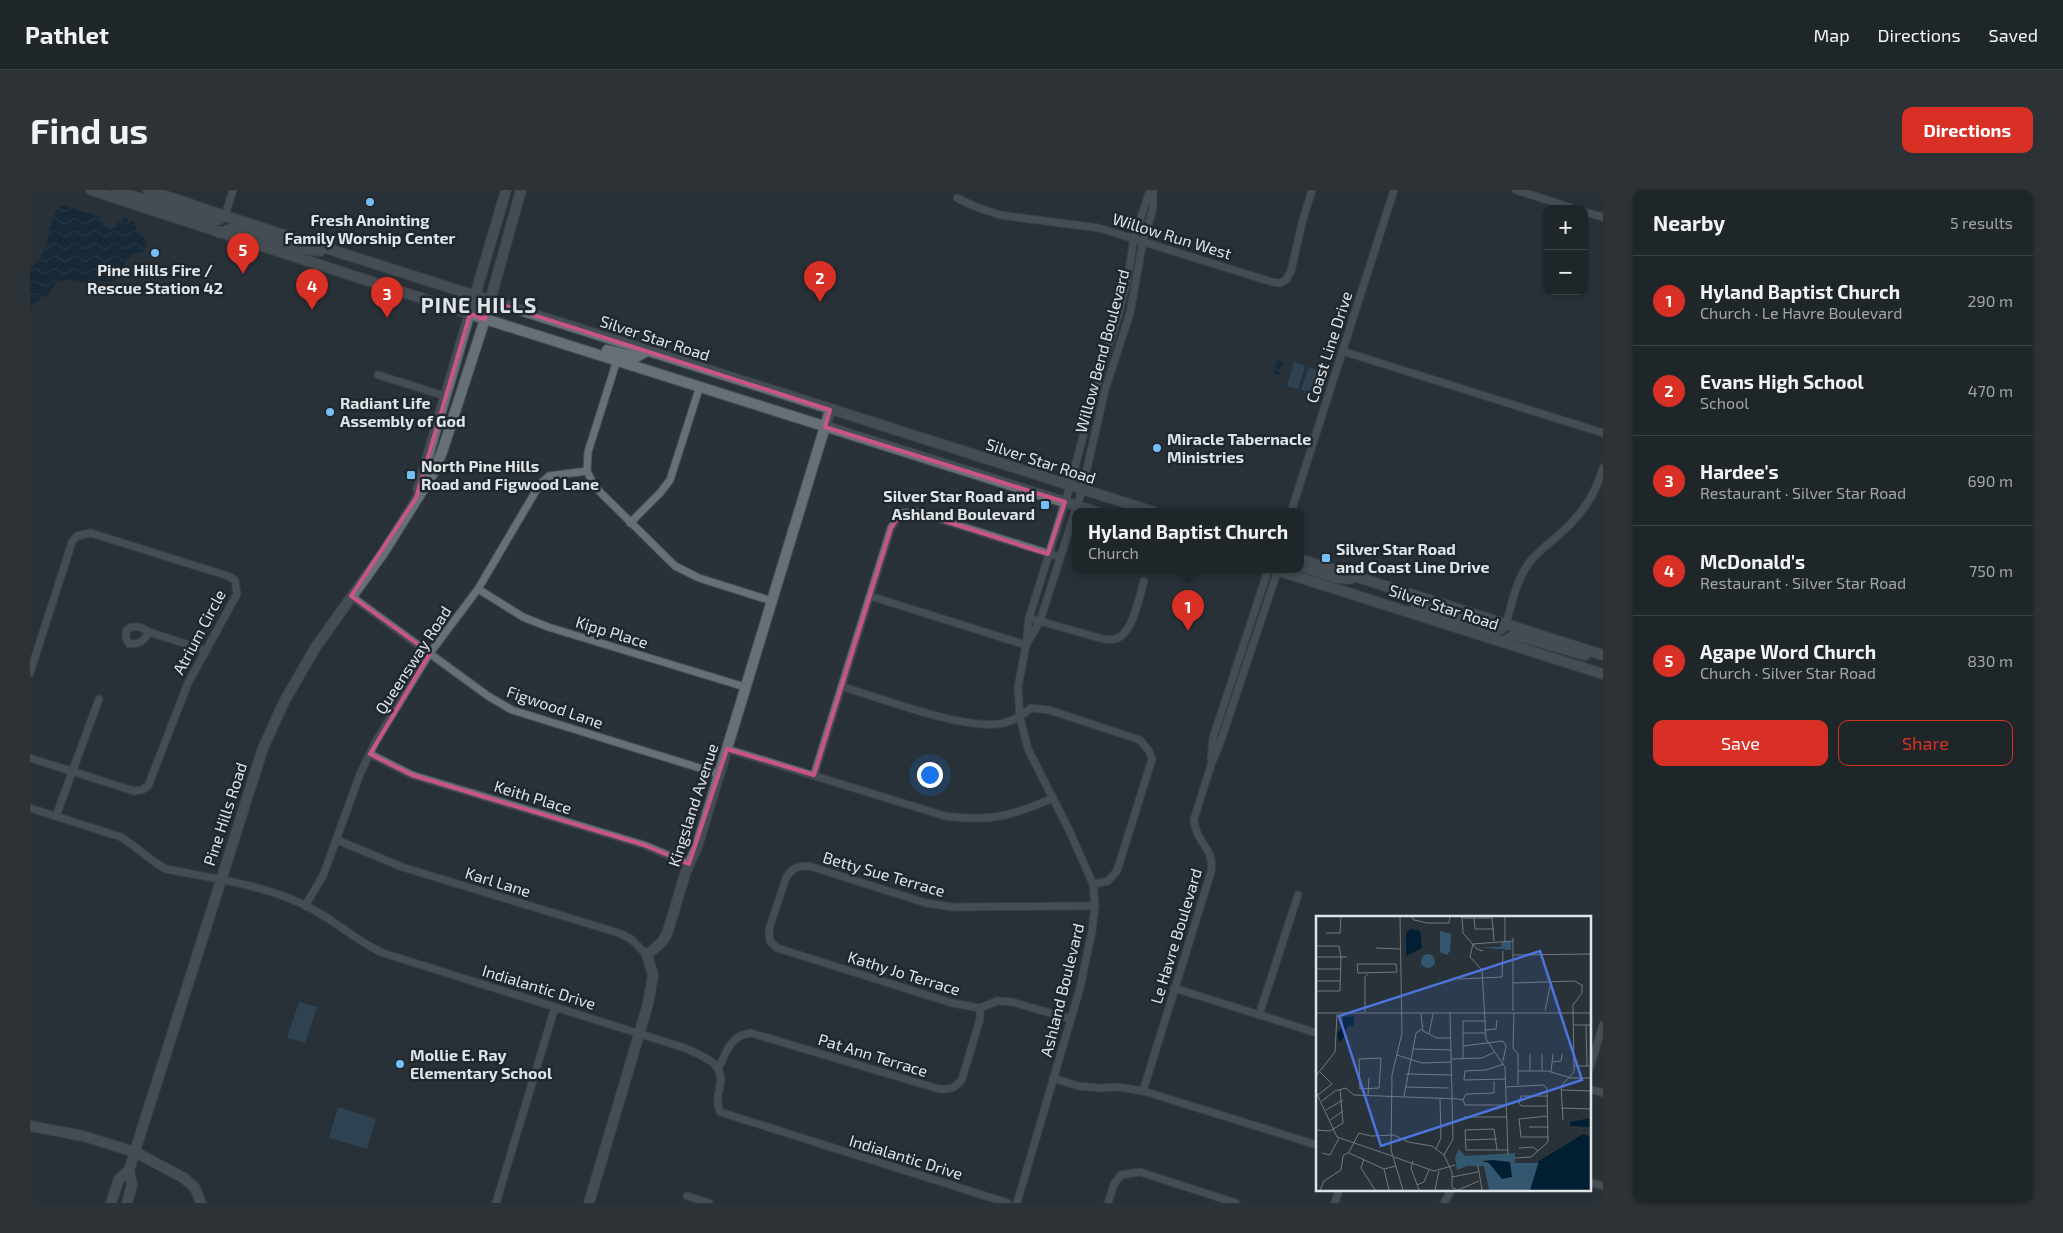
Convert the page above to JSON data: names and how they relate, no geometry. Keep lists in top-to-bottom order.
{
  "streets": {
    "main road": ["Silver Star Road", "Kingsland Avenue", "Pine Hills Road"],
    "street": [
      "Willow Run West",
      "Coast Line Drive",
      "Willow Bend Boulevard",
      "Atrium Circle",
      "Kipp Place",
      "Queensway Road",
      "Figwood Lane",
      "Keith Place",
      "Betty Sue Terrace",
      "Karl Lane",
      "Le Havre Boulevard",
      "Kathy Jo Terrace",
      "Indialantic Drive",
      "Ashland Boulevard",
      "Pat Ann Terrace"
    ]
  },
  "crossings": [
    ["Willow Run West", "Willow Bend Boulevard"],
    ["Silver Star Road", "Willow Bend Boulevard"],
    ["Silver Star Road", "Kingsland Avenue"],
    ["Silver Star Road", "Pine Hills Road"],
    ["Silver Star Road", "Ashland Boulevard"],
    ["Willow Bend Boulevard", "Ashland Boulevard"],
    ["Kipp Place", "Queensway Road"],
    ["Kipp Place", "Kingsland Avenue"],
    ["Queensway Road", "Figwood Lane"],
    ["Queensway Road", "Keith Place"],
    ["Queensway Road", "Karl Lane"],
    ["Queensway Road", "Indialantic Drive"],
    ["Figwood Lane", "Kingsland Avenue"],
    ["Figwood Lane", "Pine Hills Road"],
    ["Keith Place", "Kingsland Avenue"],
    ["Kingsland Avenue", "Karl Lane"],
    ["Pine Hills Road", "Indialantic Drive"],
    ["Betty Sue Terrace", "Kathy Jo Terrace"],
    ["Betty Sue Terrace", "Ashland Boulevard"],
    ["Kathy Jo Terrace", "Ashland Boulevard"],
    ["Kathy Jo Terrace", "Pat Ann Terrace"],
    ["Indialantic Drive", "Pat Ann Terrace"]
  ],
  "districts": ["PINE HILLS"],
  "places": {
    "other": [
      "Fresh Anointing Family Worship Center",
      "Pine Hills Fire / Rescue Station 42",
      "Radiant Life Assembly of God",
      "Miracle Tabernacle Ministries",
      "Mollie E. Ray Elementary School"
    ],
    "transit": ["North Pine Hills Road and Figwood Lane", "Silver Star Road and Ashland Boulevard", "Silver Star Road and Coast Line Drive"]
  },
  "page": {
    "header": "Pathlet",
    "nav": ["Map", "Directions", "Saved"],
    "buttons": [
      "Directions",
      ["Save", "Share"]
    ],
    "title": "Find us",
    "heading": ["Nearby", "5 results"],
    "map_buttons": ["+", "−"],
    "pins": [
      "5",
      "2",
      "4",
      "3",
      "1"
    ],
    "list": [
      {
        "mark": "1",
        "name": "Hyland Baptist Church",
        "note": "Church · Le Havre Boulevard",
        "value": "290 m"
      },
      {
        "mark": "2",
        "name": "Evans High School",
        "note": "School",
        "value": "470 m"
      },
      {
        "mark": "3",
        "name": "Hardee's",
        "note": "Restaurant · Silver Star Road",
        "value": "690 m"
      },
      {
        "mark": "4",
        "name": "McDonald's",
        "note": "Restaurant · Silver Star Road",
        "value": "750 m"
      },
      {
        "mark": "5",
        "name": "Agape Word Church",
        "note": "Church · Silver Star Road",
        "value": "830 m"
      }
    ],
    "popup": ["Hyland Baptist Church", "Church"]
  }
}
